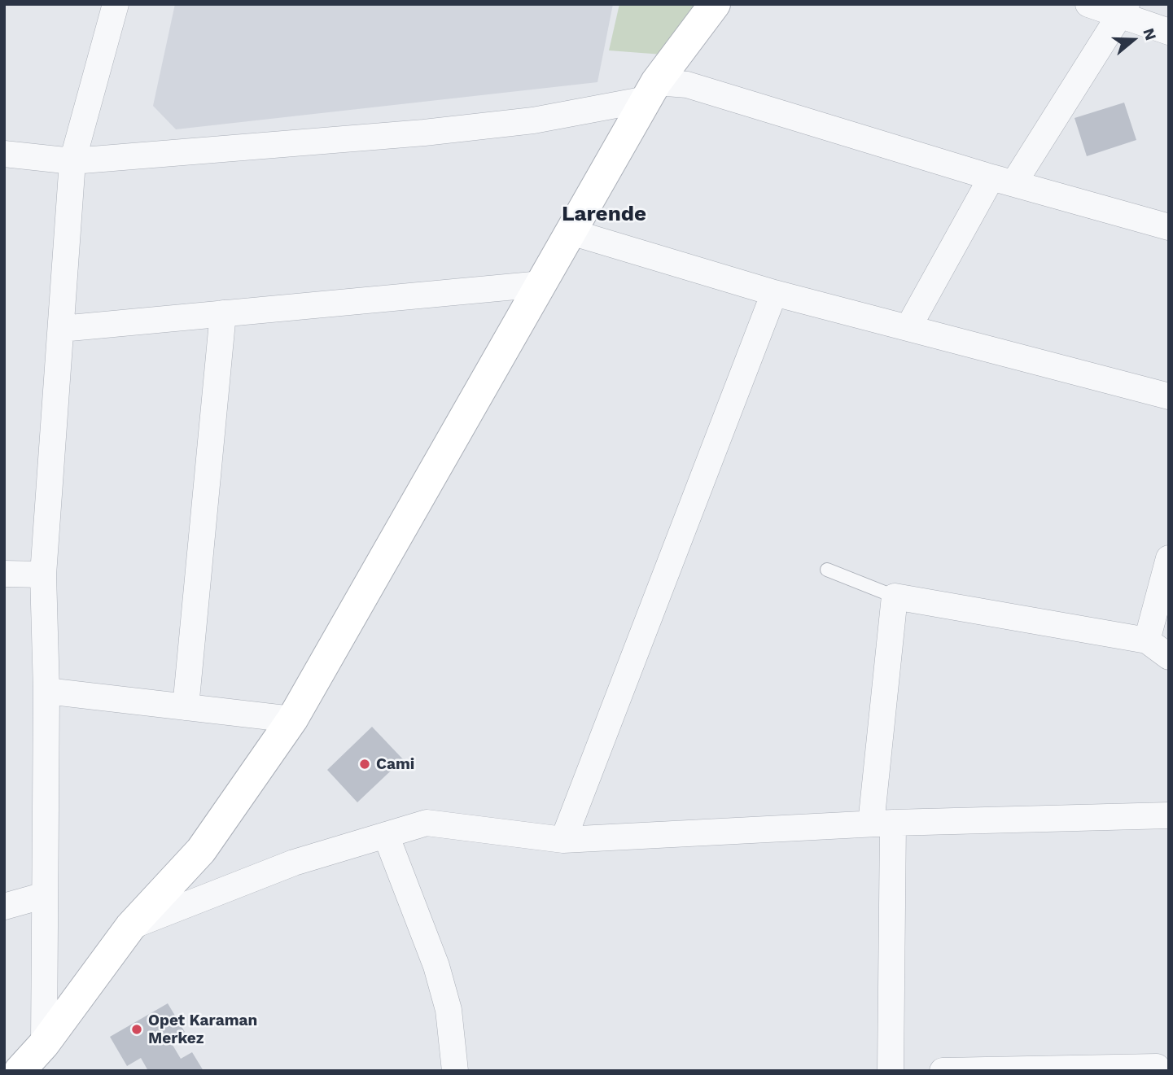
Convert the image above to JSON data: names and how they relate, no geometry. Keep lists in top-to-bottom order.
{
  "districts": ["Larende"],
  "places": ["Cami", "Opet Karaman Merkez"],
  "north": "right"
}
